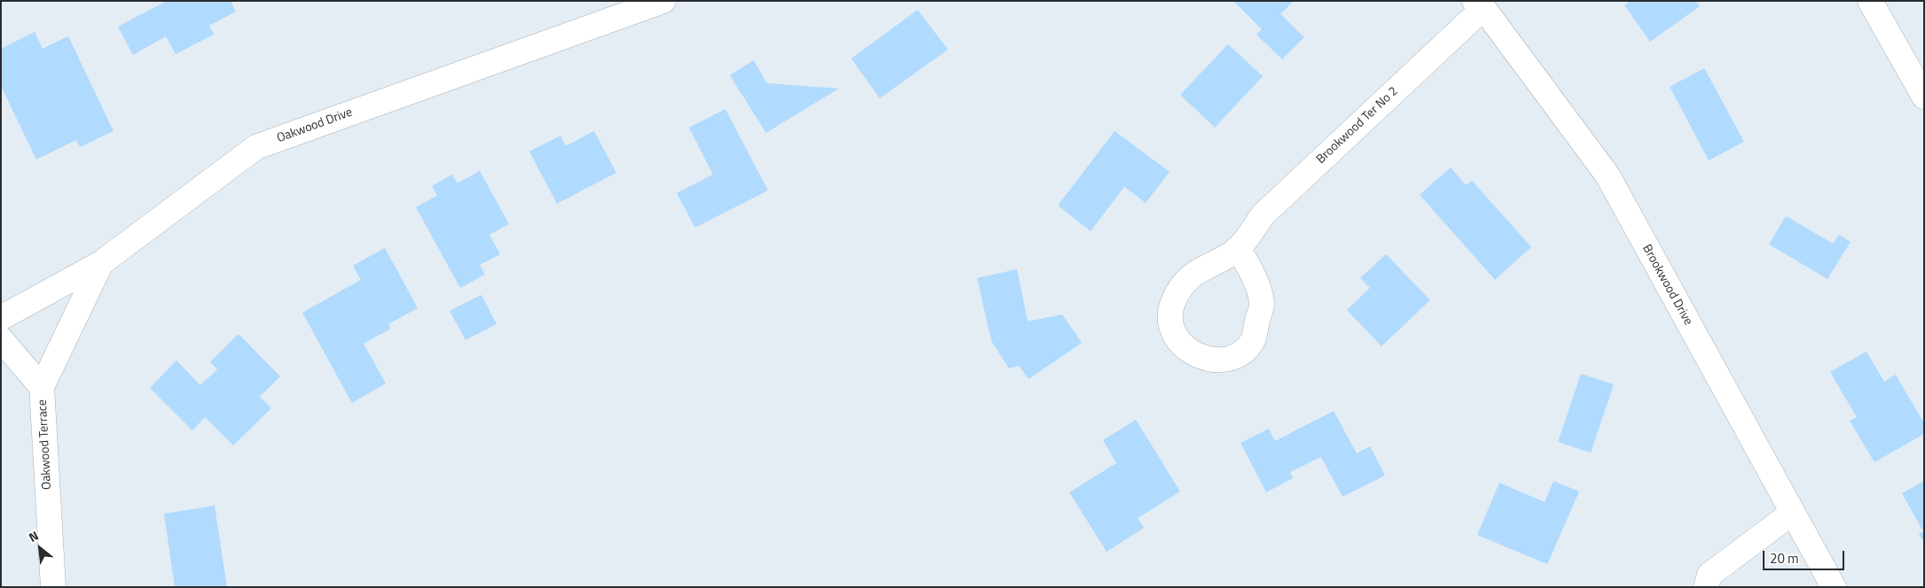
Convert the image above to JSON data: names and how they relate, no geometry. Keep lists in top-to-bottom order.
{
  "streets": {
    "street": [
      "Oakwood Drive",
      "Brookwood Ter No 2",
      "Brookwood Drive",
      "Oakwood Terrace"
    ]
  },
  "crossings": [
    ["Oakwood Drive", "Oakwood Terrace"],
    ["Brookwood Ter No 2", "Brookwood Drive"]
  ],
  "scale_bar": "20 m",
  "north": "top left"
}
